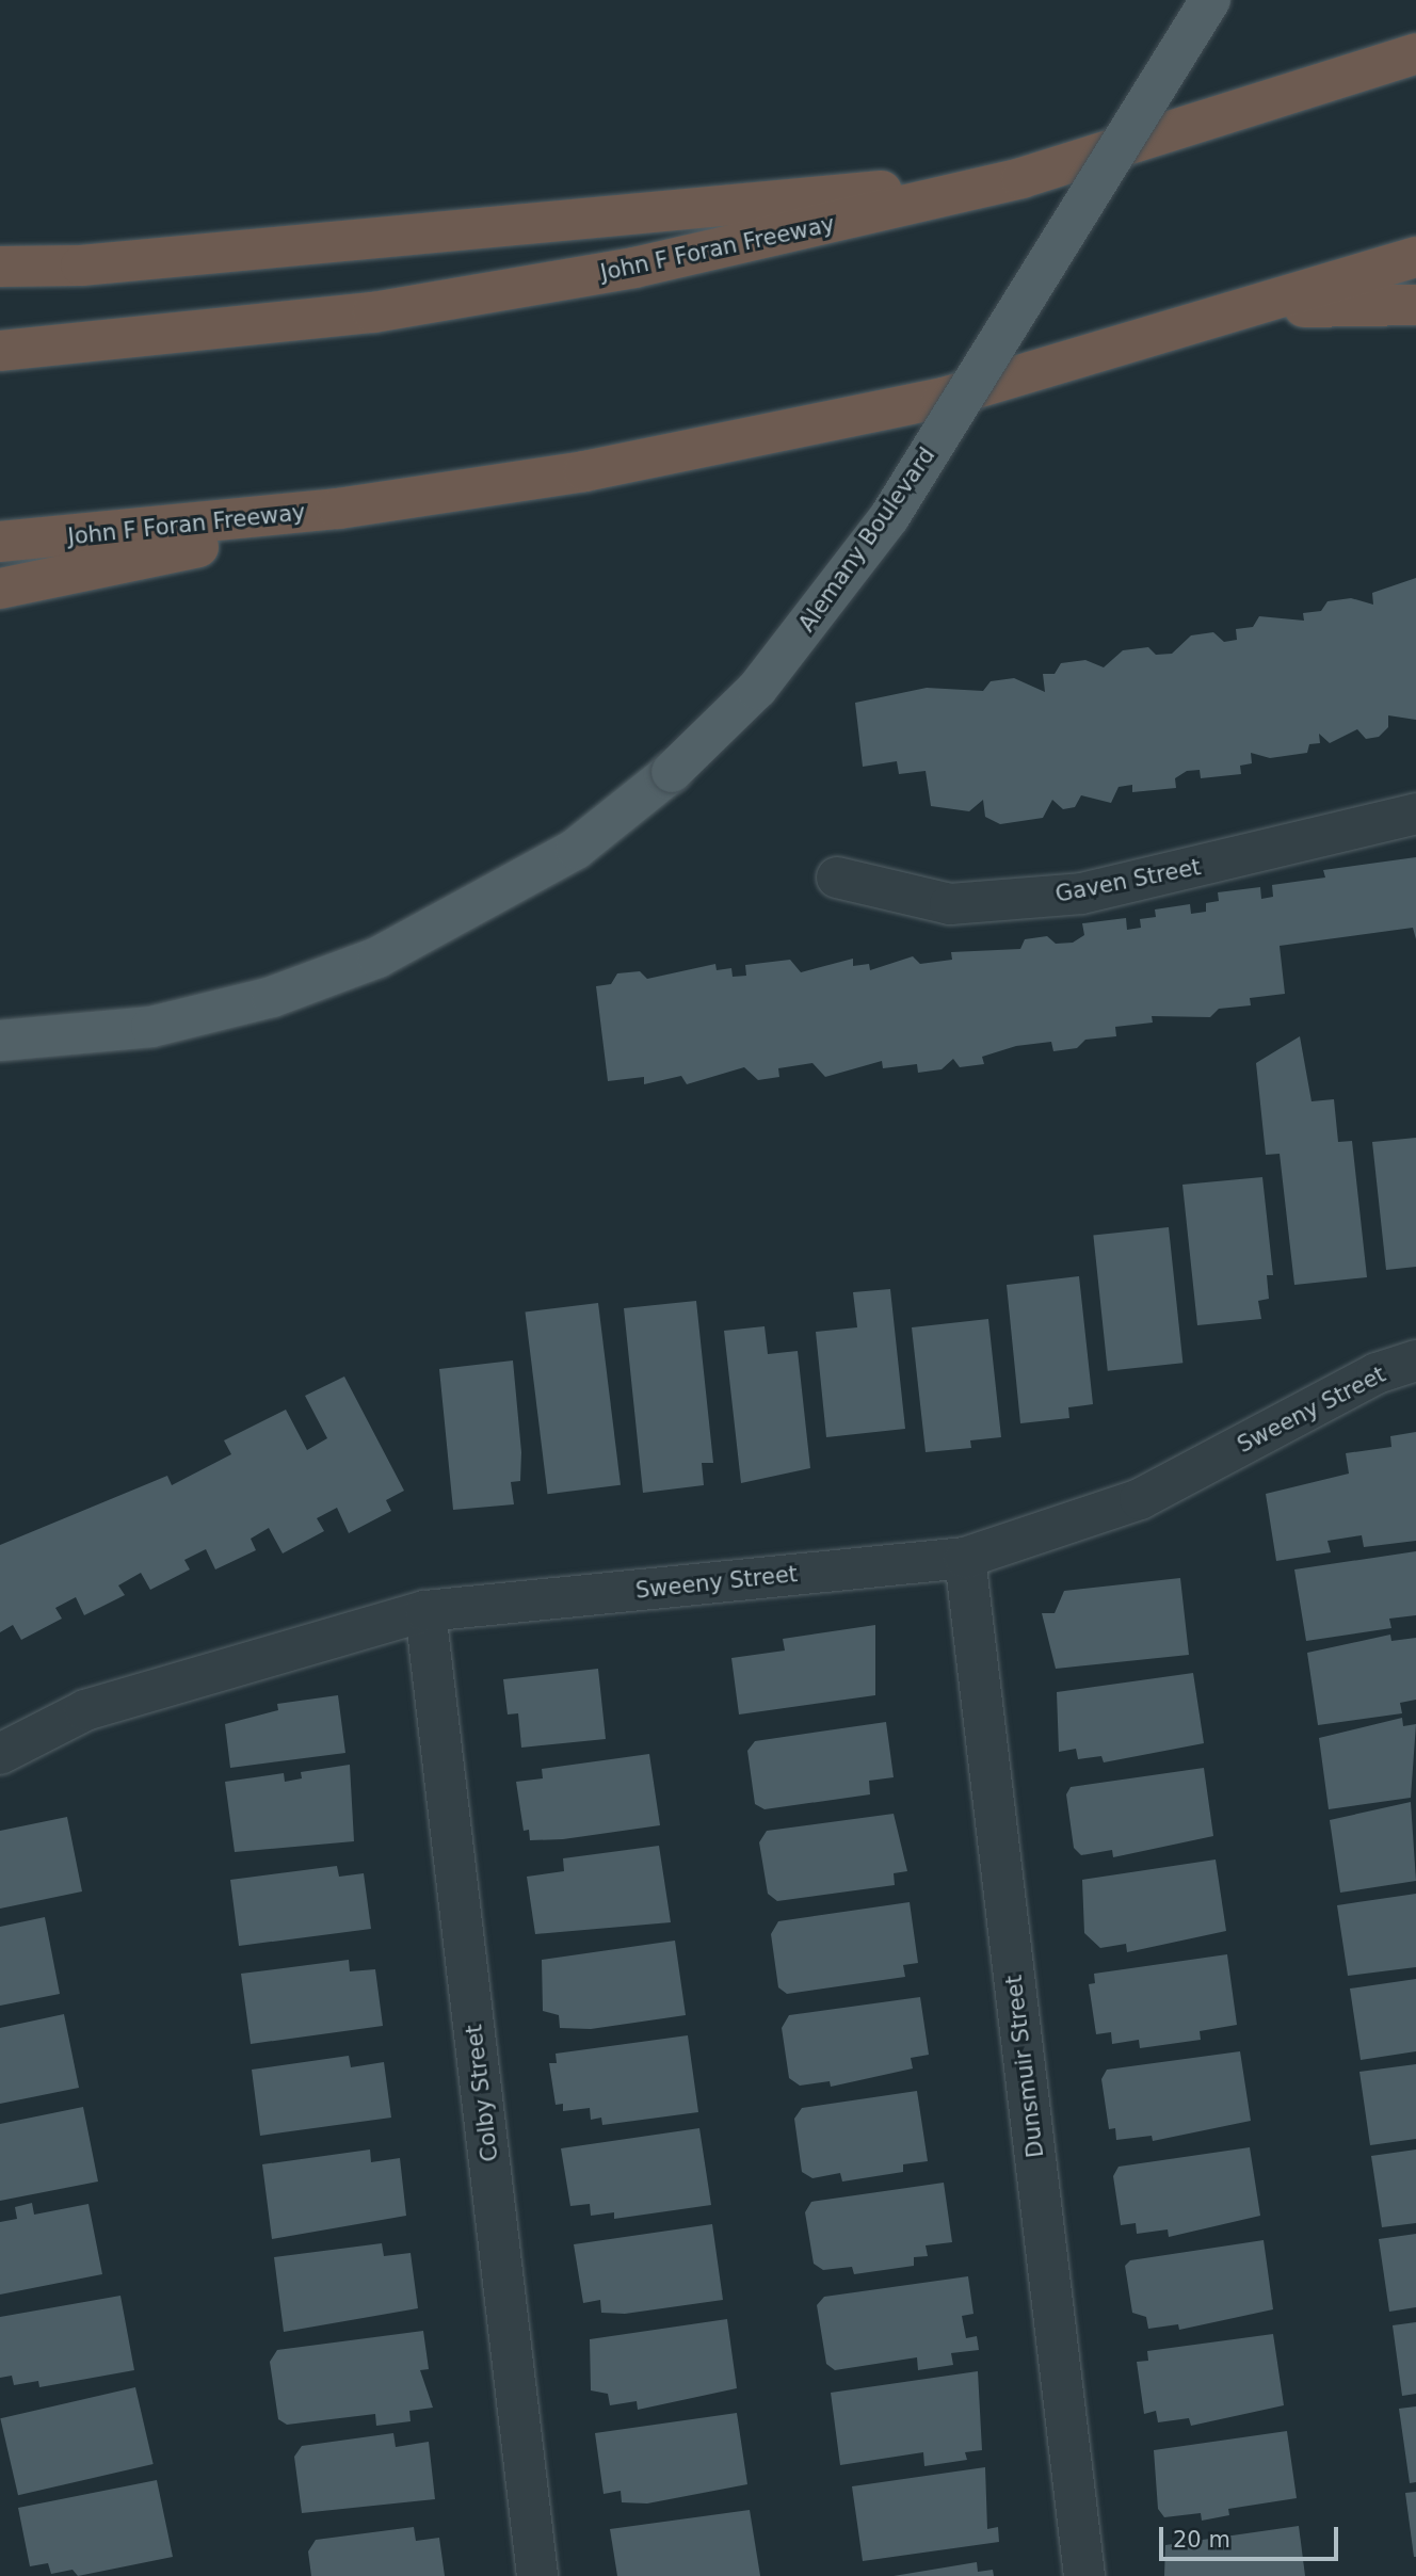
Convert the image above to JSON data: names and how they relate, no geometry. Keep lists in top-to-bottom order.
{
  "streets": {
    "highway": ["John F Foran Freeway"],
    "main road": ["Alemany Boulevard"],
    "street": [
      "Gaven Street",
      "Sweeny Street",
      "Dunsmuir Street",
      "Colby Street"
    ]
  },
  "crossings": [
    ["Sweeny Street", "Dunsmuir Street"],
    ["Sweeny Street", "Colby Street"]
  ],
  "scale_bar": "20 m"
}
